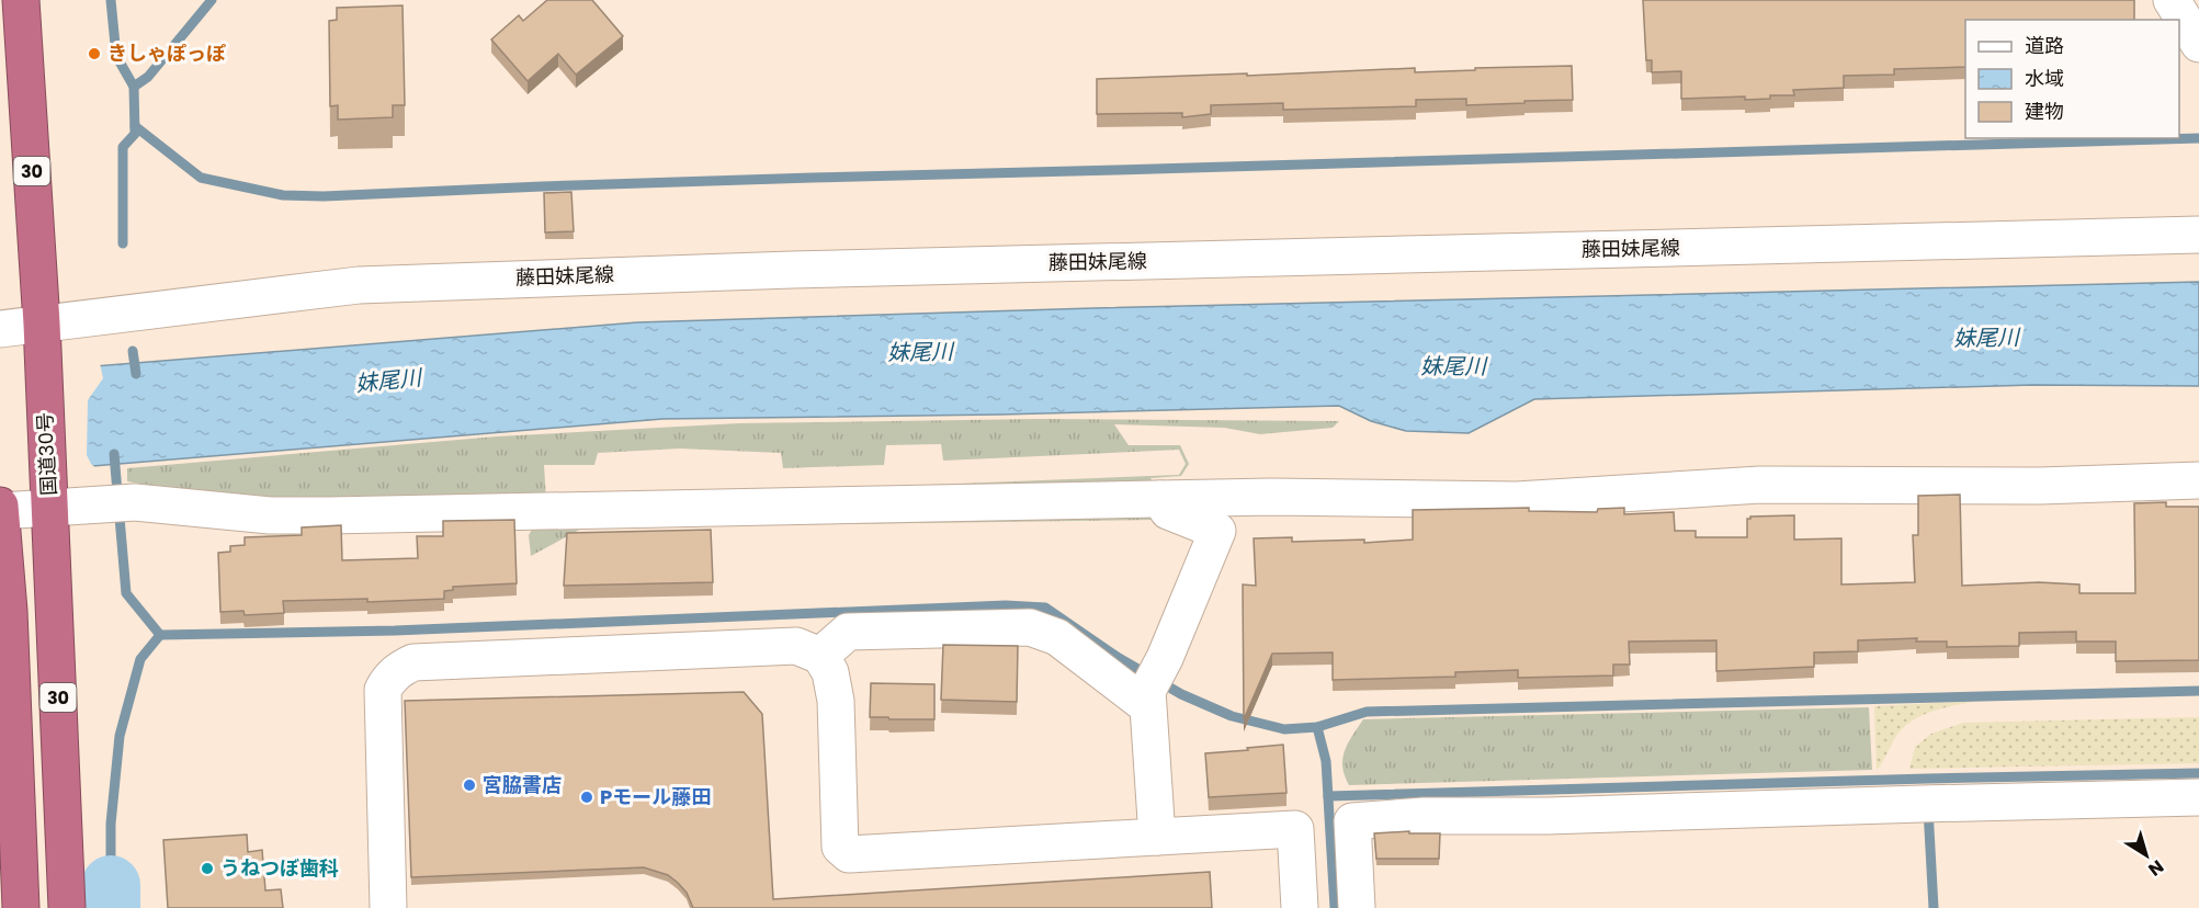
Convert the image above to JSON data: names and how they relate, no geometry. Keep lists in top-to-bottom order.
{
  "streets": {
    "highway": ["30", "国道30号"],
    "street": ["藤田妹尾線"]
  },
  "crossings": [
    ["藤田妹尾線", "国道30号"]
  ],
  "water": ["妹尾川"],
  "places": [
    "きしゃぽっぽ",
    "宮脇書店",
    "Pモール藤田",
    "うねつぼ歯科"
  ],
  "legend": ["道路", "水域", "建物"],
  "north": "bottom right"
}
